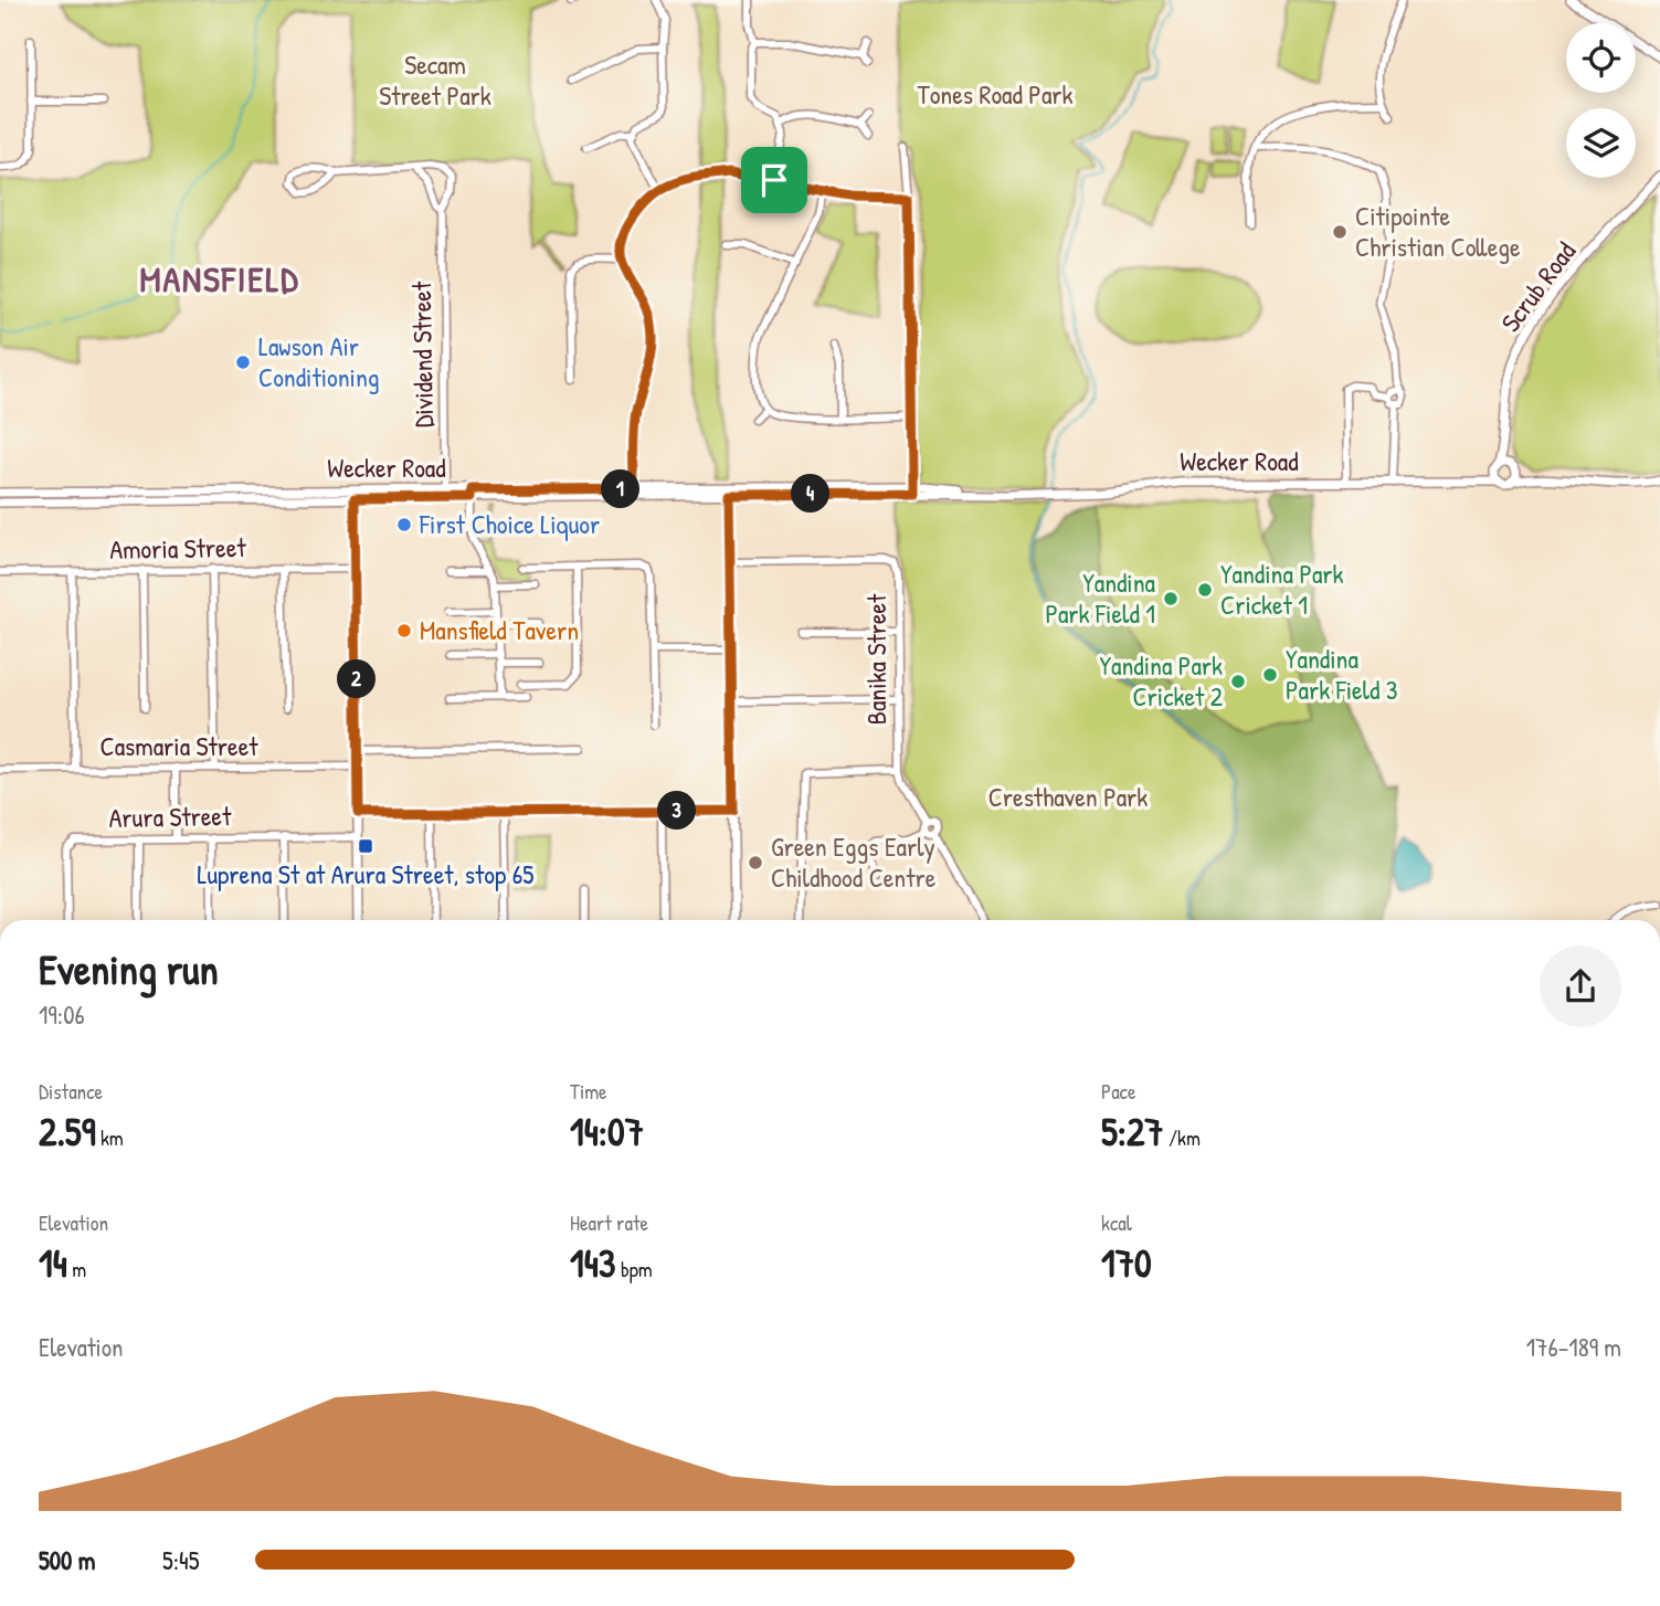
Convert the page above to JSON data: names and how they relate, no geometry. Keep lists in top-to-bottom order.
{
  "streets": {
    "street": [
      "Scrub Road",
      "Dividend Street",
      "Wecker Road",
      "Amoria Street",
      "Banika Street",
      "Casmaria Street",
      "Arura Street"
    ]
  },
  "crossings": [
    ["Scrub Road", "Wecker Road"],
    ["Dividend Street", "Wecker Road"]
  ],
  "districts": ["MANSFIELD"],
  "parks": ["Secam Street Park", "Tones Road Park", "Cresthaven Park"],
  "places": {
    "other": [
      "Citipointe Christian College",
      "Lawson Air Conditioning",
      "First Choice Liquor",
      "Yandina Park Cricket 1",
      "Yandina Park Field 1",
      "Mansfield Tavern",
      "Yandina Park Field 3",
      "Yandina Park Cricket 2",
      "Green Eggs Early Childhood Centre"
    ],
    "transit": ["Luprena St at Arura Street, stop 65"]
  },
  "page": {
    "pins": [
      "1",
      "4",
      "2",
      "3"
    ],
    "heading": ["Evening run", "19:06"],
    "stats": [
      ["Distance", "2.59 km"],
      ["Time", "14:07"],
      ["Pace", "5:27 /km"],
      ["Elevation", "14 m"],
      ["Heart rate", "143 bpm"],
      ["kcal", "170"]
    ],
    "chart": ["Elevation", "176–189 m"],
    "list": [
      {
        "name": "500 m",
        "note": "5:45"
      }
    ]
  }
}
